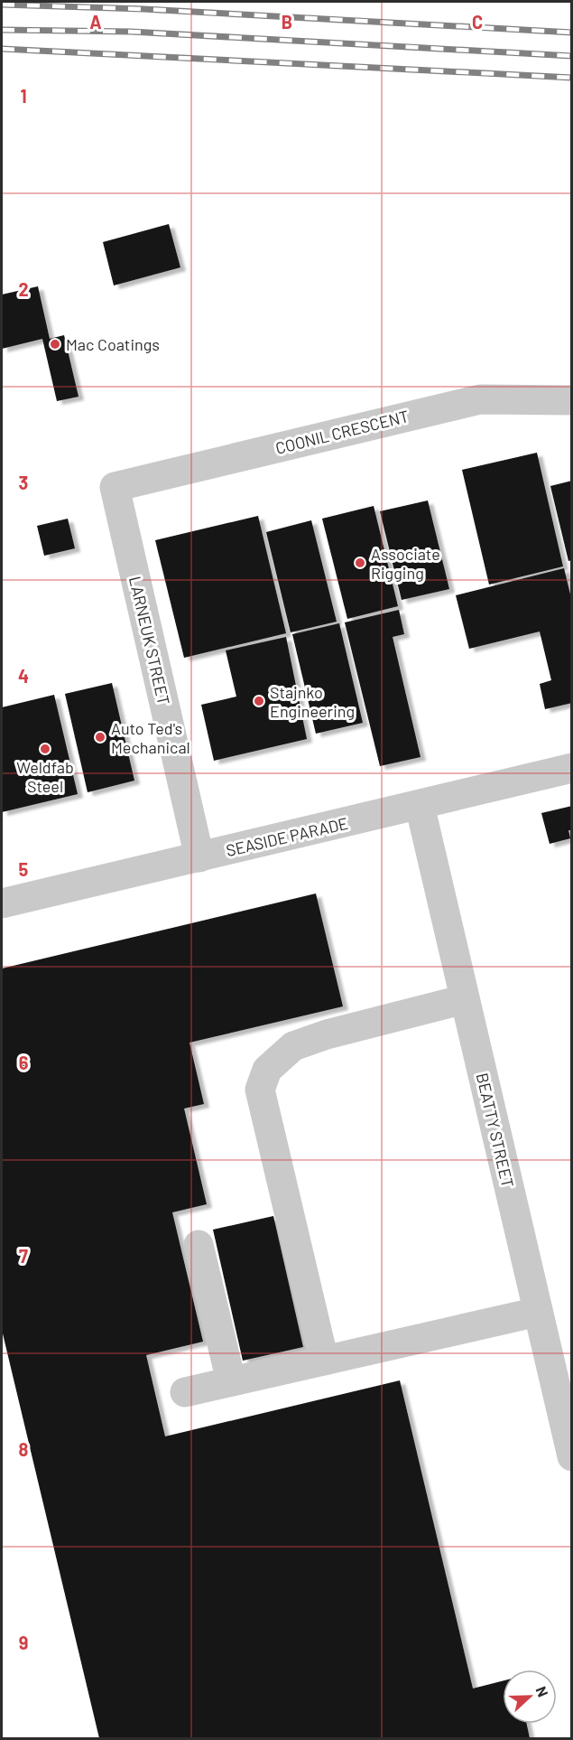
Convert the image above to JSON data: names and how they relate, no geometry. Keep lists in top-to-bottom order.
{
  "streets": {
    "street": [
      "COONIL CRESCENT",
      "LARNEUK STREET",
      "SEASIDE PARADE",
      "BEATTY STREET"
    ]
  },
  "crossings": [
    ["COONIL CRESCENT", "LARNEUK STREET"],
    ["LARNEUK STREET", "SEASIDE PARADE"],
    ["SEASIDE PARADE", "BEATTY STREET"]
  ],
  "places": [
    "Mac Coatings",
    "Associate Rigging",
    "Stajnko Engineering",
    "Auto Ted's Mechanical",
    "Weldfab Steel"
  ],
  "north": "right",
  "grid": {
    "columns": ["A", "B", "C"],
    "rows": [
      "1",
      "2",
      "3",
      "4",
      "5",
      "6",
      "7",
      "8",
      "9"
    ]
  }
}
